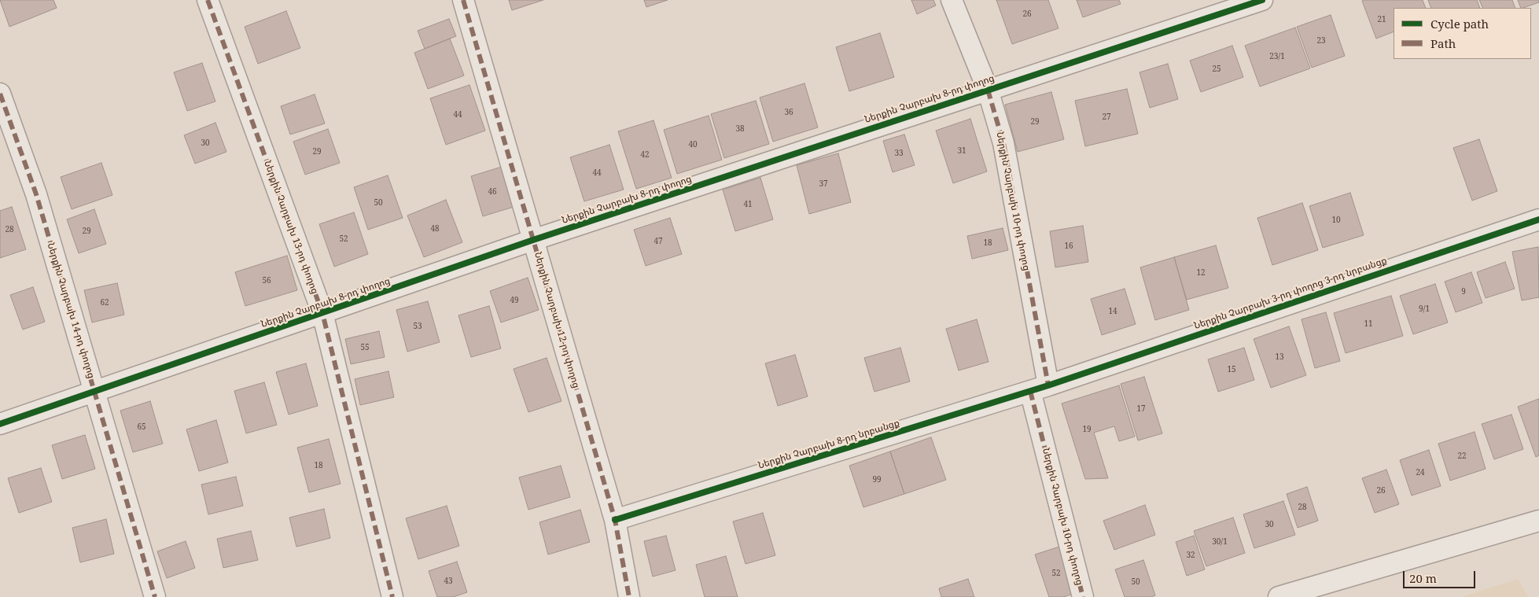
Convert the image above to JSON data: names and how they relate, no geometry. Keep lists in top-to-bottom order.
{
  "streets": {
    "street": [
      "Ներքին Չարբախ 8-րդ փողոց",
      "Ներքին Չարբախ 10-րդ փողոց",
      "Ներքին Չարբախ 13-րդ փողոց",
      "Ներքին Չարբախ 3-րդ փողոց 3-րդ նրբանցք",
      "Ներքին Չարբախ 14-րդ փողոց",
      "Ներքին Չարբախ 12-րդ փողոց",
      "Ներքին Չարբախ 8-րդ նրբանցք"
    ]
  },
  "crossings": [
    ["Ներքին Չարբախ 8-րդ փողոց", "Ներքին Չարբախ 10-րդ փողոց"],
    ["Ներքին Չարբախ 8-րդ փողոց", "Ներքին Չարբախ 13-րդ փողոց"],
    ["Ներքին Չարբախ 8-րդ փողոց", "Ներքին Չարբախ 14-րդ փողոց"],
    ["Ներքին Չարբախ 8-րդ փողոց", "Ներքին Չարբախ 12-րդ փողոց"],
    ["Ներքին Չարբախ 10-րդ փողոց", "Ներքին Չարբախ 3-րդ փողոց 3-րդ նրբանցք"],
    ["Ներքին Չարբախ 10-րդ փողոց", "Ներքին Չարբախ 8-րդ նրբանցք"],
    ["Ներքին Չարբախ 3-րդ փողոց 3-րդ նրբանցք", "Ներքին Չարբախ 8-րդ նրբանցք"],
    ["Ներքին Չարբախ 12-րդ փողոց", "Ներքին Չարբախ 8-րդ նրբանցք"]
  ],
  "house_numbers": [
    "26",
    "21",
    "23",
    "23/1",
    "25",
    "36",
    "44",
    "27",
    "29",
    "38",
    "30",
    "40",
    "31",
    "29",
    "33",
    "42",
    "44",
    "37",
    "46",
    "50",
    "41",
    "10",
    "48",
    "28",
    "29",
    "52",
    "47",
    "18",
    "16",
    "12",
    "56",
    "9",
    "49",
    "62",
    "9/1",
    "14",
    "11",
    "53",
    "55",
    "13",
    "15",
    "17",
    "65",
    "19",
    "22",
    "18",
    "24",
    "99",
    "26",
    "28",
    "30",
    "30/1",
    "32",
    "52",
    "43",
    "50"
  ],
  "legend": ["Cycle path", "Path"],
  "scale_bar": "20 m"
}
